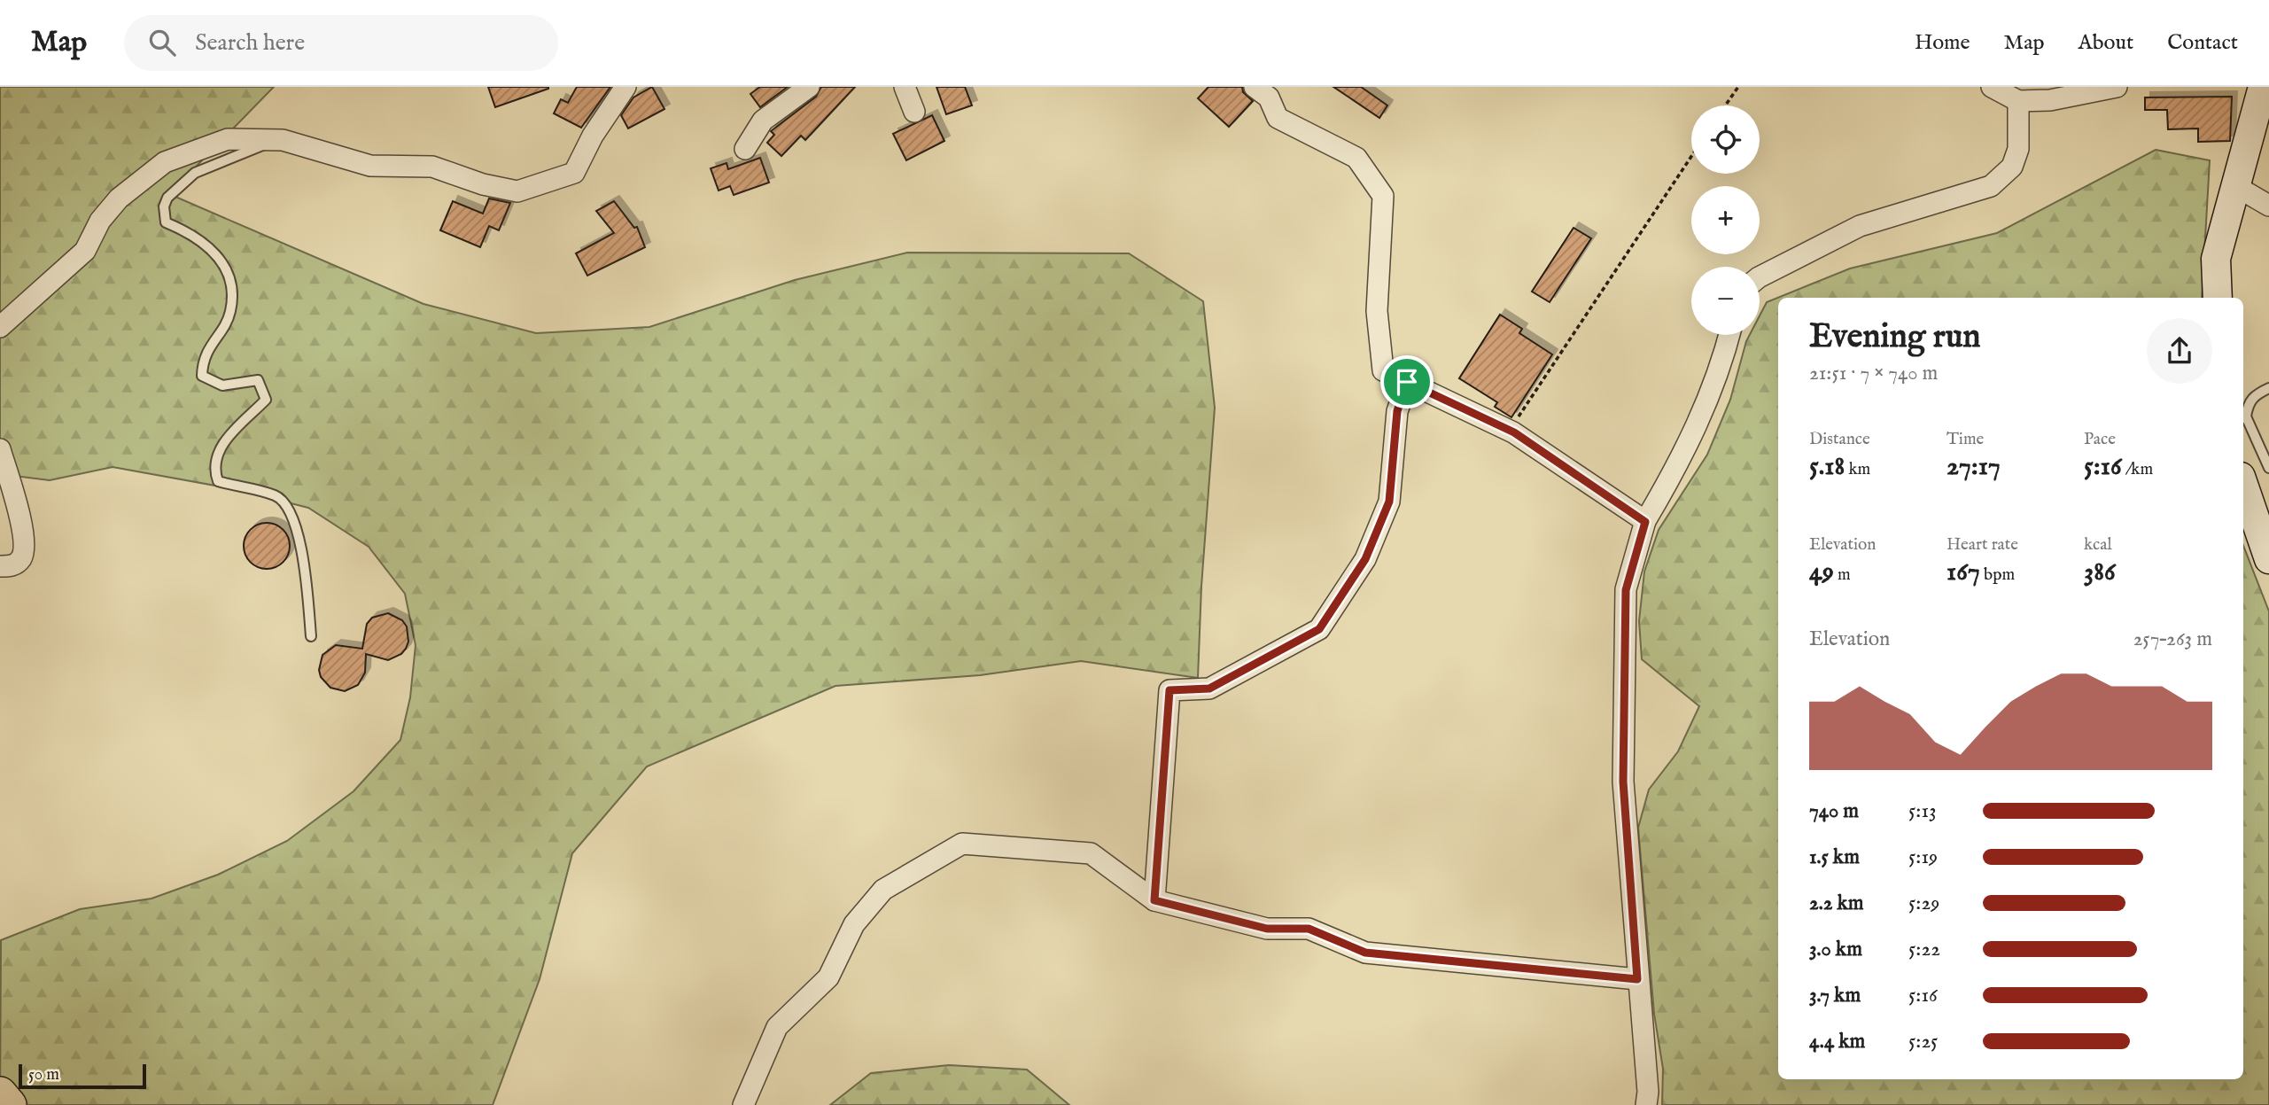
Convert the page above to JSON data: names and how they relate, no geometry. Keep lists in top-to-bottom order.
{
  "scale_bar": "50 m",
  "page": {
    "header": "Map",
    "search": "Search here",
    "nav": [
      "Home",
      "Map",
      "About",
      "Contact"
    ],
    "map_buttons": ["+", "−"],
    "heading": ["Evening run", "21:51 · 7 × 740 m"],
    "stats": [
      ["Distance", "5.18 km"],
      ["Time", "27:17"],
      ["Pace", "5:16 /km"],
      ["Elevation", "49 m"],
      ["Heart rate", "167 bpm"],
      ["kcal", "386"]
    ],
    "chart": ["Elevation", "257–263 m"],
    "list": [
      {
        "name": "740 m",
        "note": "5:13"
      },
      {
        "name": "1.5 km",
        "note": "5:19"
      },
      {
        "name": "2.2 km",
        "note": "5:29"
      },
      {
        "name": "3.0 km",
        "note": "5:22"
      },
      {
        "name": "3.7 km",
        "note": "5:16"
      },
      {
        "name": "4.4 km",
        "note": "5:25"
      }
    ],
    "scale": "50 m"
  }
}
